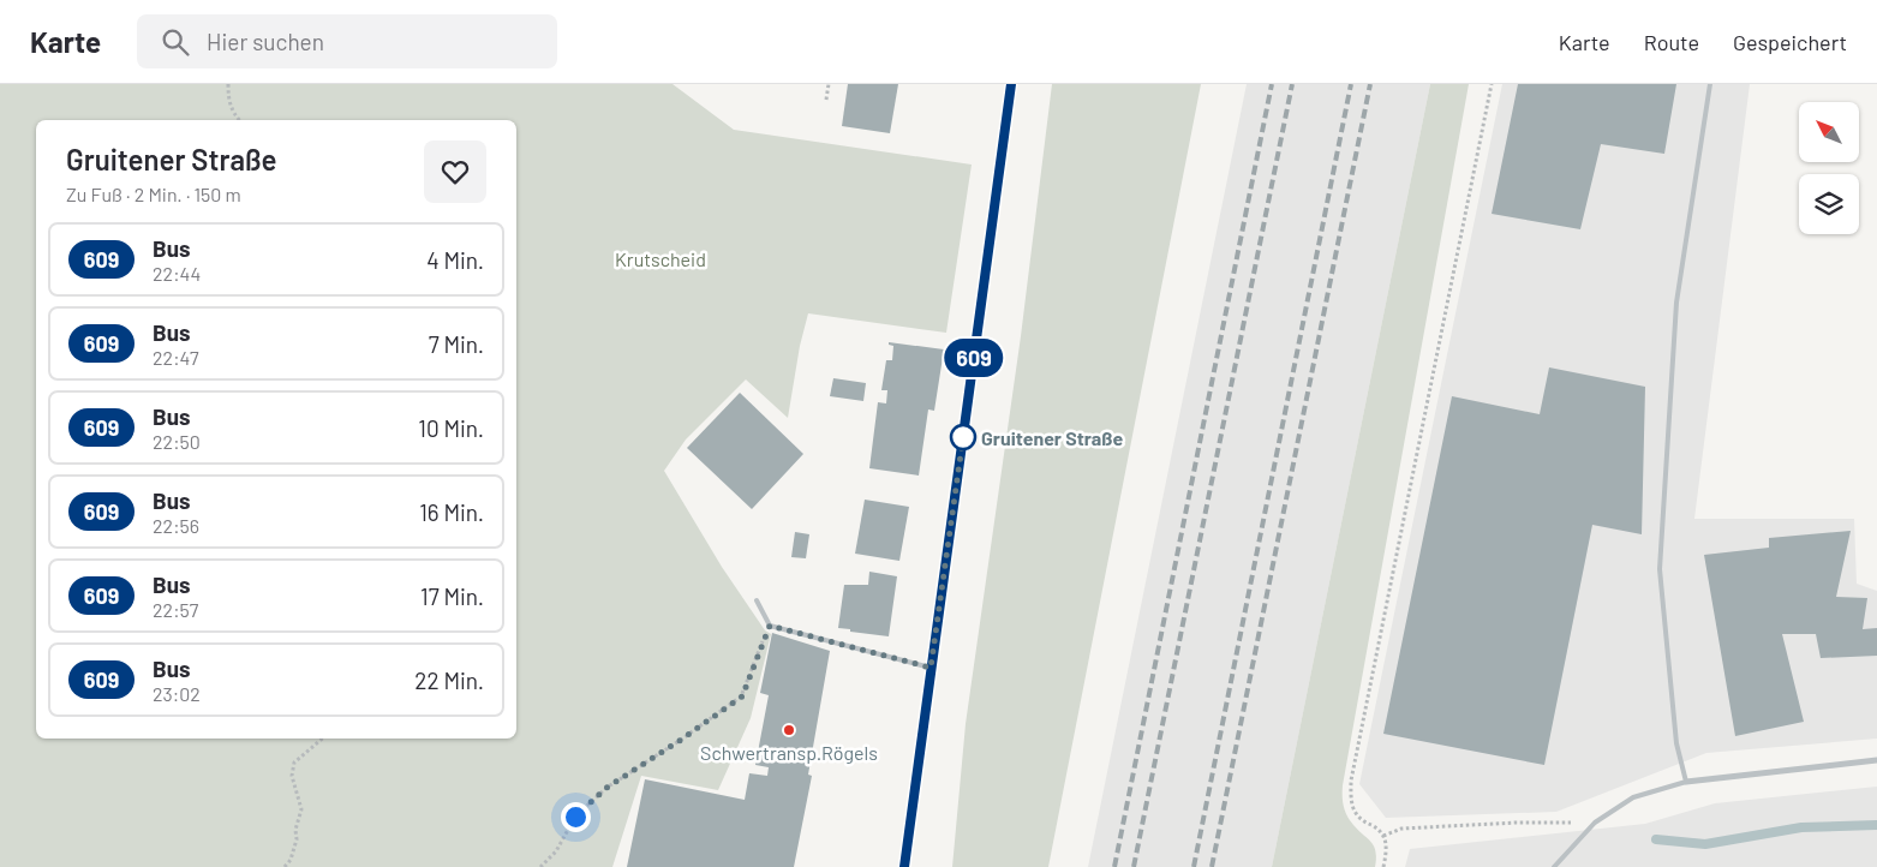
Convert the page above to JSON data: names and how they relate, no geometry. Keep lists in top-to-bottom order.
{
  "parks": ["Krutscheid"],
  "places": ["Gruitener Straße", "Schwertransp.Rögels"],
  "lines": ["bus line 609"],
  "north": "top left",
  "page": {
    "header": "Karte",
    "search": "Hier suchen",
    "nav": ["Karte", "Route", "Gespeichert"],
    "on_map": "609",
    "heading": ["Gruitener Straße", "Zu Fuß · 2 Min. · 150 m"],
    "list": [
      {
        "mark": "609",
        "name": "Bus",
        "note": "22:44",
        "value": "4 Min."
      },
      {
        "mark": "609",
        "name": "Bus",
        "note": "22:47",
        "value": "7 Min."
      },
      {
        "mark": "609",
        "name": "Bus",
        "note": "22:50",
        "value": "10 Min."
      },
      {
        "mark": "609",
        "name": "Bus",
        "note": "22:56",
        "value": "16 Min."
      },
      {
        "mark": "609",
        "name": "Bus",
        "note": "22:57",
        "value": "17 Min."
      },
      {
        "mark": "609",
        "name": "Bus",
        "note": "23:02",
        "value": "22 Min."
      }
    ]
  }
}
